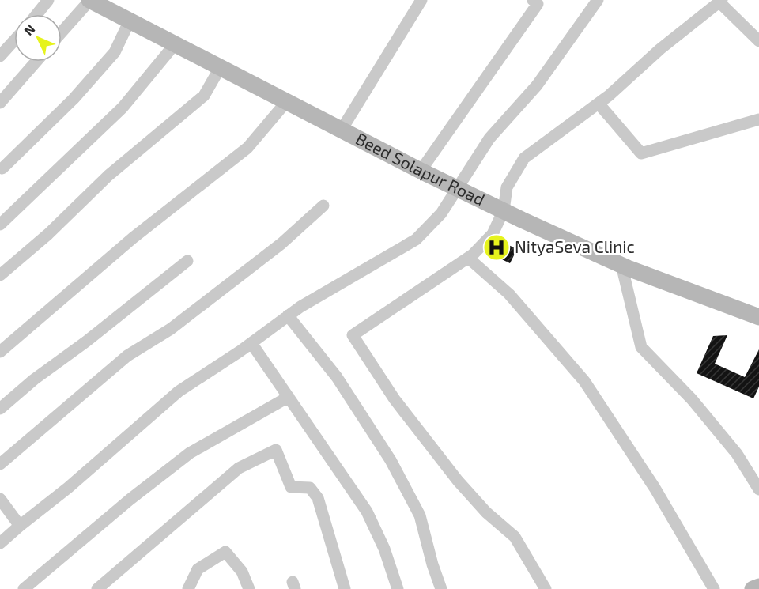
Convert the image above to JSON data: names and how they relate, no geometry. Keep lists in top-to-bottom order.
{
  "streets": {
    "main road": ["Beed Solapur Road"]
  },
  "places": {
    "hospital": ["NityaSeva Clinic"]
  },
  "north": "top left"
}
